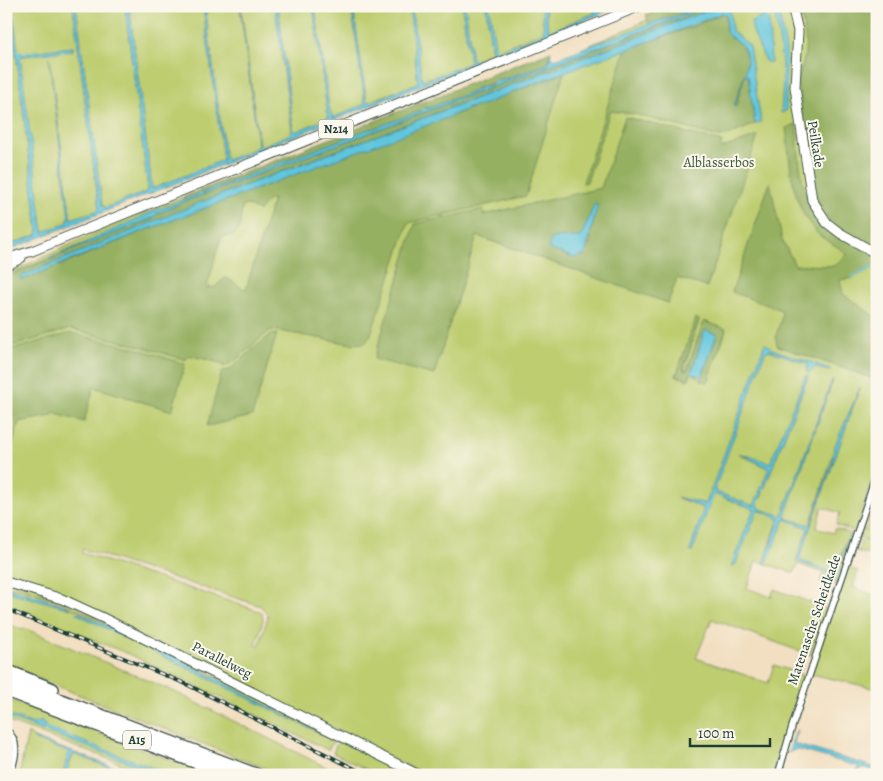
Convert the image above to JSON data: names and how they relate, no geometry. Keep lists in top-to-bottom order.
{
  "streets": {
    "highway": ["A15"],
    "street": [
      "N214",
      "Peilkade",
      "Matenasche Scheidkade",
      "Parallelweg"
    ]
  },
  "parks": ["Alblasserbos"],
  "scale_bar": "100 m"
}
